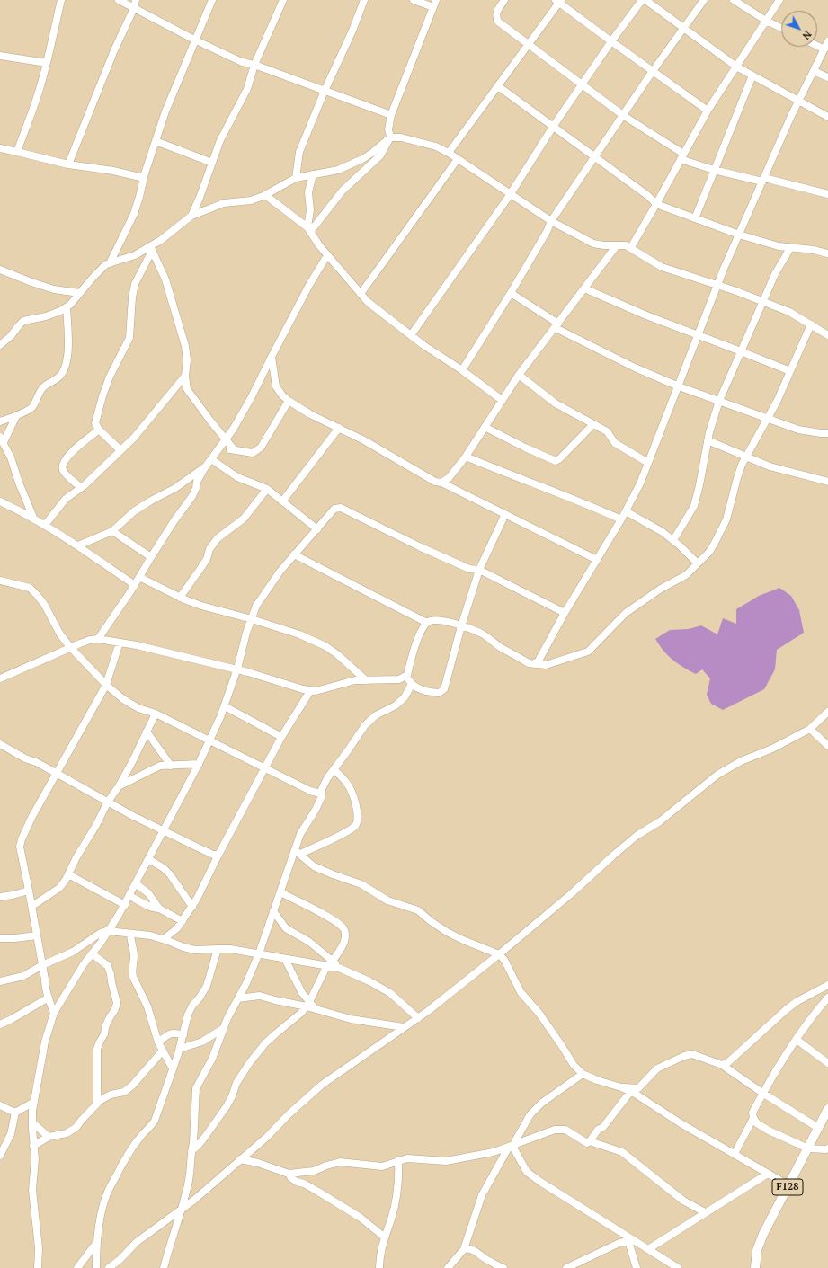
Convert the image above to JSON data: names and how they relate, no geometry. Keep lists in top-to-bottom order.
{
  "streets": {
    "main road": ["F128"]
  },
  "north": "bottom right"
}
